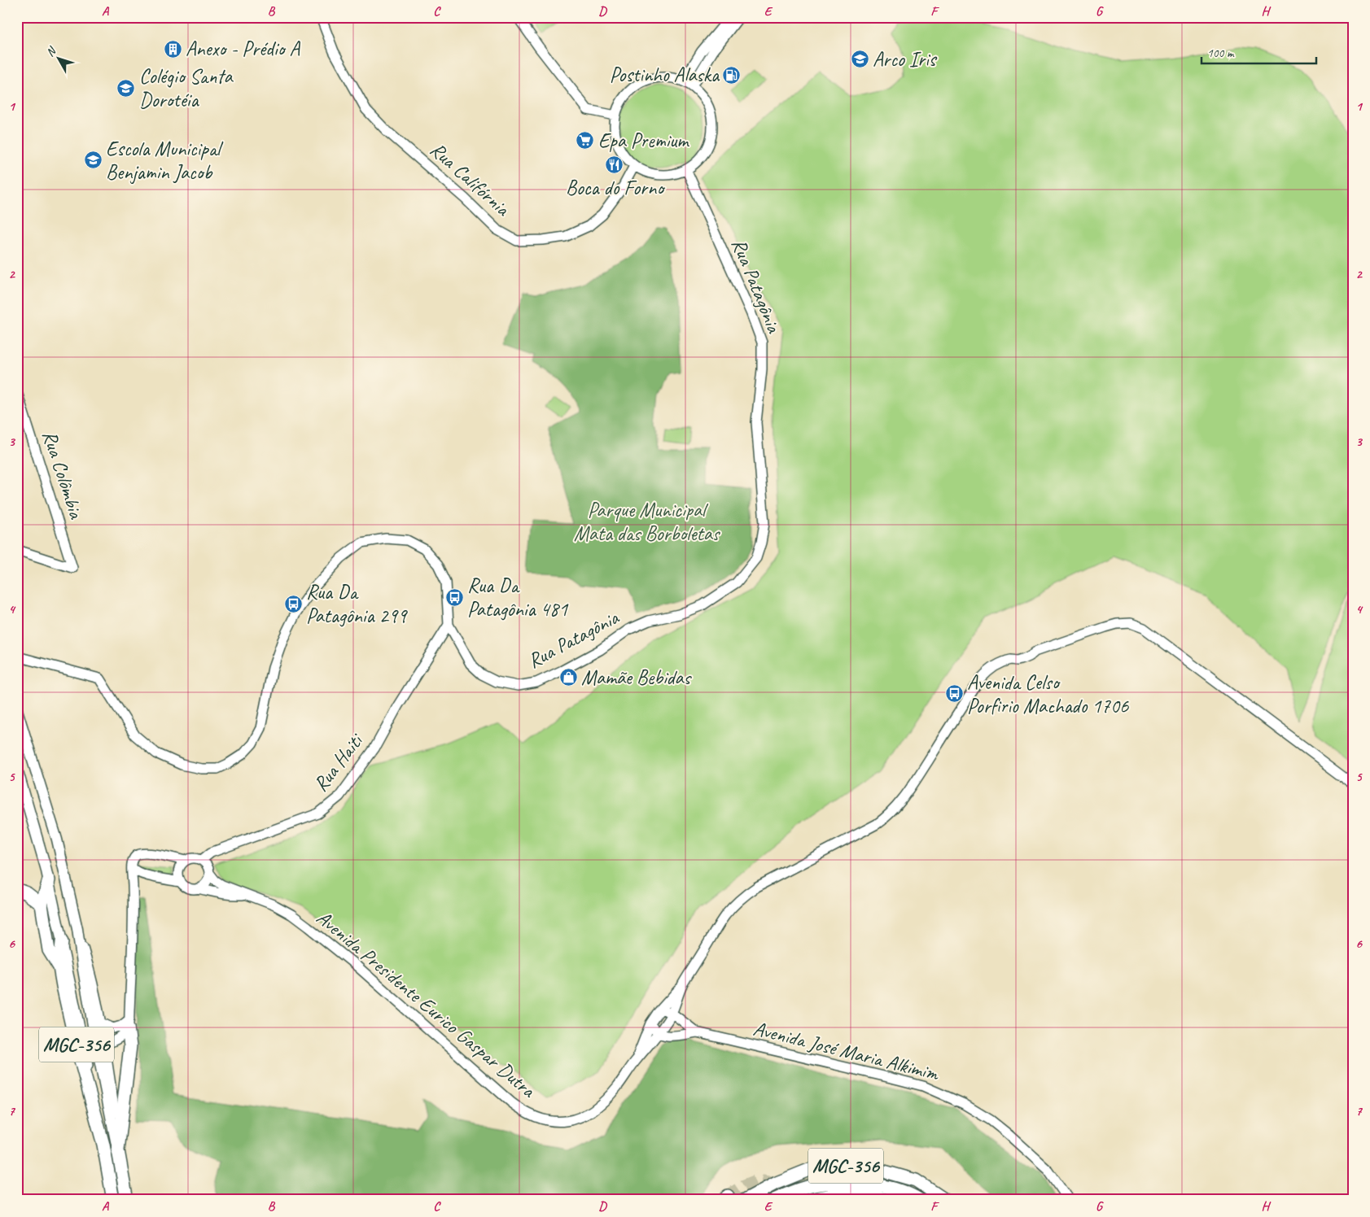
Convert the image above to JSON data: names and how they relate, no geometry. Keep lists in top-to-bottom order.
{
  "streets": {
    "highway": ["MGC-356"],
    "street": [
      "Rua Califórnia",
      "Rua Patagônia",
      "Rua Colômbia",
      "Rua Haiti",
      "Avenida Presidente Eurico Gaspar Dutra",
      "Avenida José Maria Alkimim"
    ]
  },
  "crossings": [
    ["Rua Califórnia", "Rua Patagônia"],
    ["Rua Patagônia", "Rua Haiti"],
    ["Rua Haiti", "Avenida Presidente Eurico Gaspar Dutra"],
    ["Avenida Presidente Eurico Gaspar Dutra", "Avenida José Maria Alkimim"]
  ],
  "parks": ["Parque Municipal Mata das Borboletas"],
  "places": {
    "building": ["Anexo - Prédio A"],
    "school or university": ["Arco Iris", "Colégio Santa Dorotéia", "Escola Municipal Benjamin Jacob"],
    "fuel station": ["Postinho Alaska"],
    "supermarket": ["Epa Premium"],
    "restaurant": ["Boca do Forno"],
    "bus stop": ["Rua Da Patagônia 481", "Rua Da Patagônia 299", "Avenida Celso Porfirio Machado 1706"],
    "shop": ["Mamãe Bebidas"]
  },
  "scale_bar": "100 m",
  "north": "top left",
  "grid": {
    "columns": [
      "A",
      "B",
      "C",
      "D",
      "E",
      "F",
      "G",
      "H"
    ],
    "rows": [
      "1",
      "2",
      "3",
      "4",
      "5",
      "6",
      "7"
    ]
  }
}
